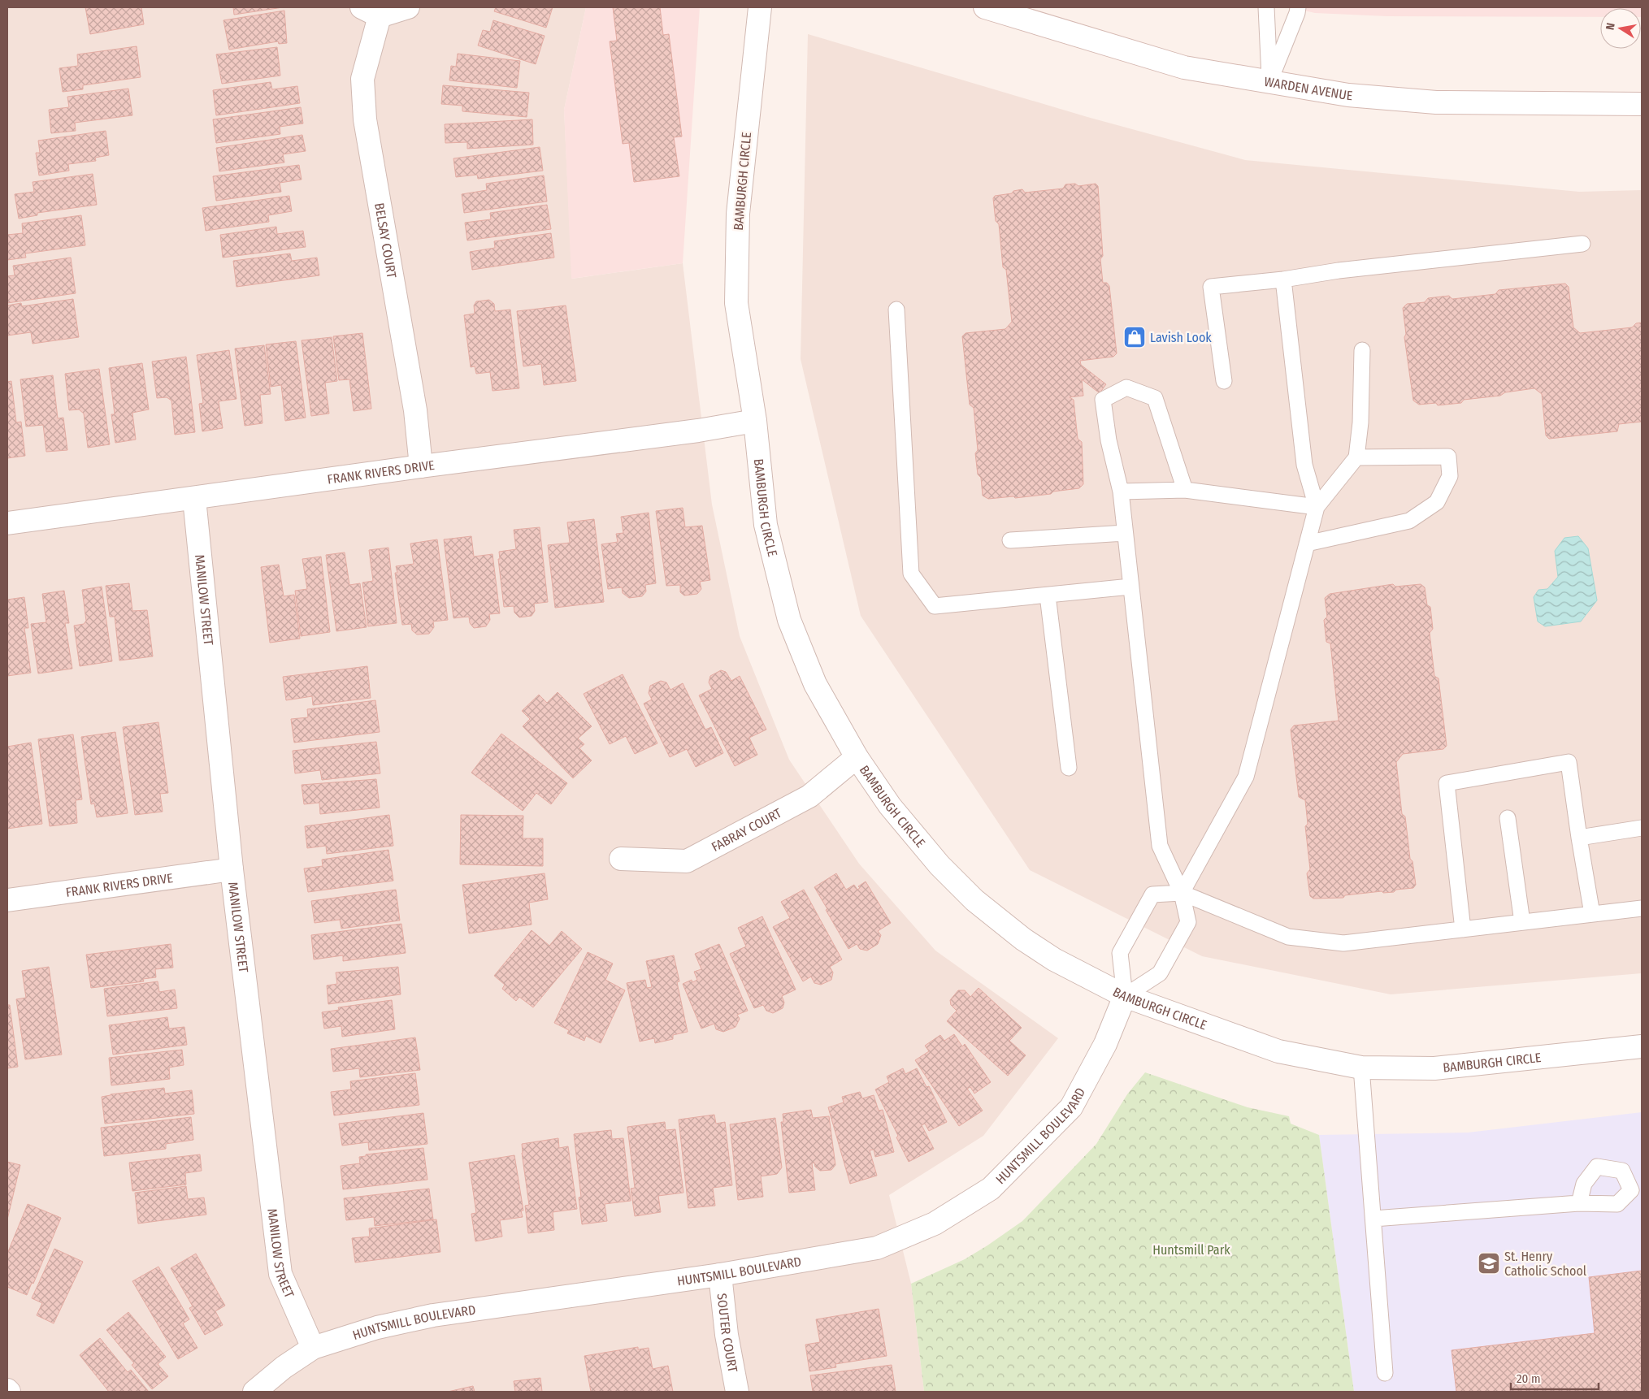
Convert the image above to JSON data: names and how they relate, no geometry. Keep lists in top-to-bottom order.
{
  "streets": {
    "street": [
      "WARDEN AVENUE",
      "BAMBURGH CIRCLE",
      "BELSAY COURT",
      "FRANK RIVERS DRIVE",
      "MANILOW STREET",
      "FABRAY COURT",
      "HUNTSMILL BOULEVARD",
      "SOUTER COURT"
    ]
  },
  "crossings": [
    ["BAMBURGH CIRCLE", "FRANK RIVERS DRIVE"],
    ["BAMBURGH CIRCLE", "FABRAY COURT"],
    ["BAMBURGH CIRCLE", "HUNTSMILL BOULEVARD"],
    ["BELSAY COURT", "FRANK RIVERS DRIVE"],
    ["FRANK RIVERS DRIVE", "MANILOW STREET"],
    ["MANILOW STREET", "HUNTSMILL BOULEVARD"],
    ["HUNTSMILL BOULEVARD", "SOUTER COURT"]
  ],
  "parks": ["Huntsmill Park"],
  "places": {
    "shop": ["Lavish Look"],
    "school or university": ["St. Henry Catholic School"]
  },
  "scale_bar": "20 m",
  "north": "left"
}
